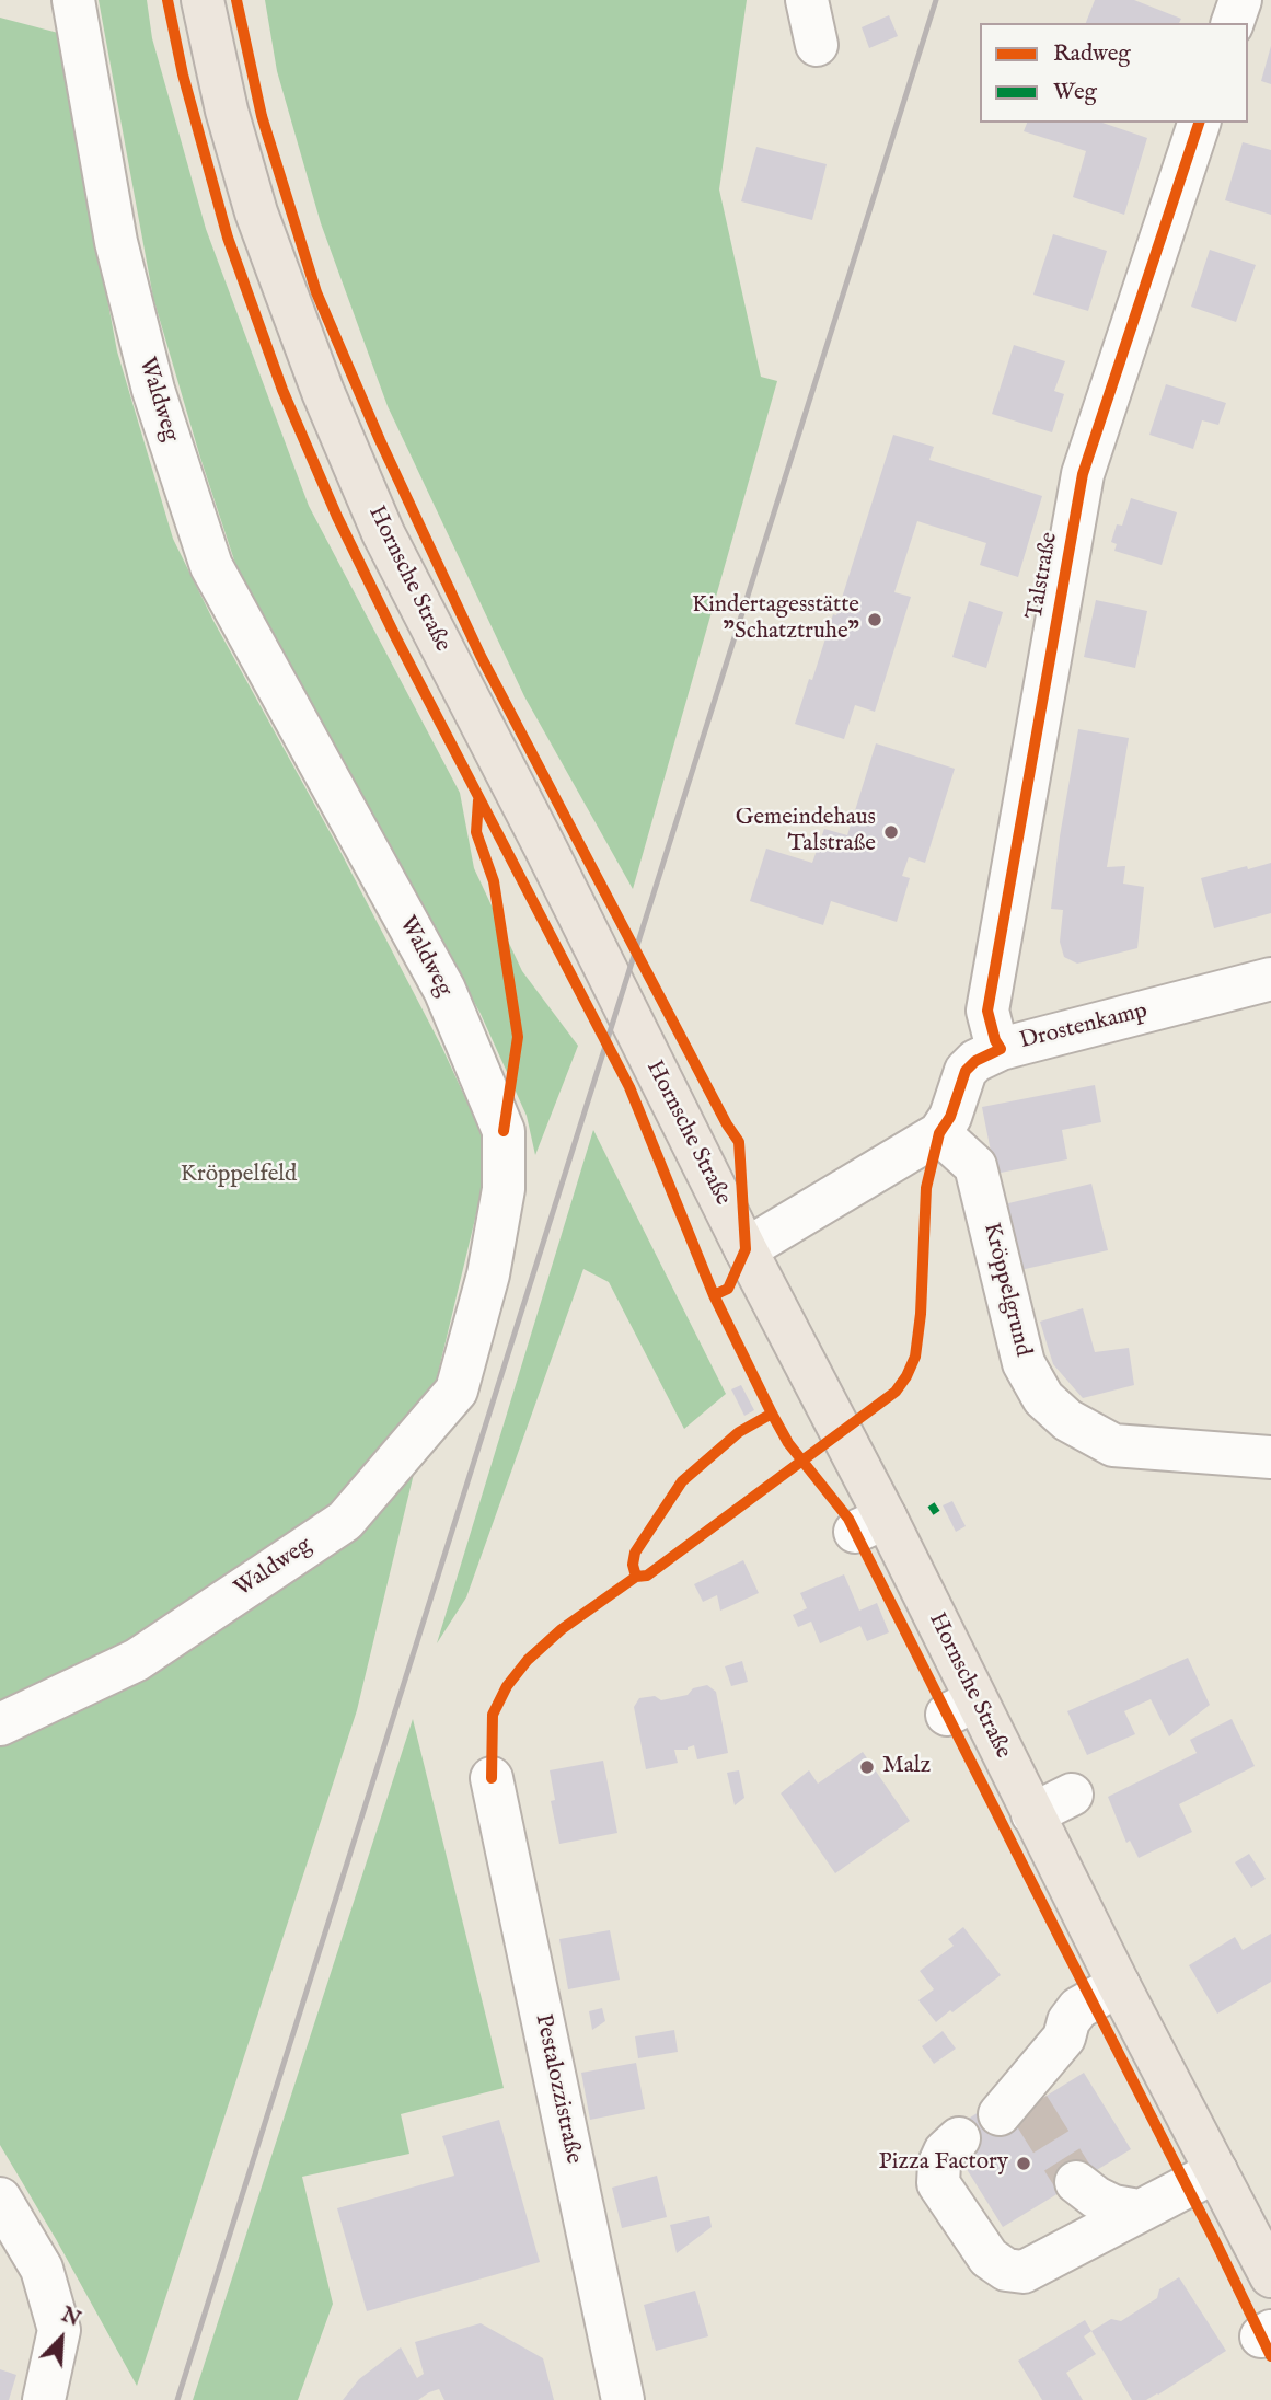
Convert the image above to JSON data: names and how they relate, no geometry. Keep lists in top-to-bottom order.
{
  "streets": {
    "main road": ["Hornsche Straße"],
    "street": [
      "Waldweg",
      "Talstraße",
      "Drostenkamp",
      "Kröppelgrund",
      "Pestalozzistraße"
    ]
  },
  "crossings": [
    ["Talstraße", "Drostenkamp"],
    ["Drostenkamp", "Kröppelgrund"]
  ],
  "parks": ["Kröppelfeld"],
  "places": [
    "Kindertagesstätte \"Schatztruhe\"",
    "Gemeindehaus Talstraße",
    "Malz",
    "Pizza Factory"
  ],
  "legend": ["Radweg", "Weg"],
  "north": "top right"
}
